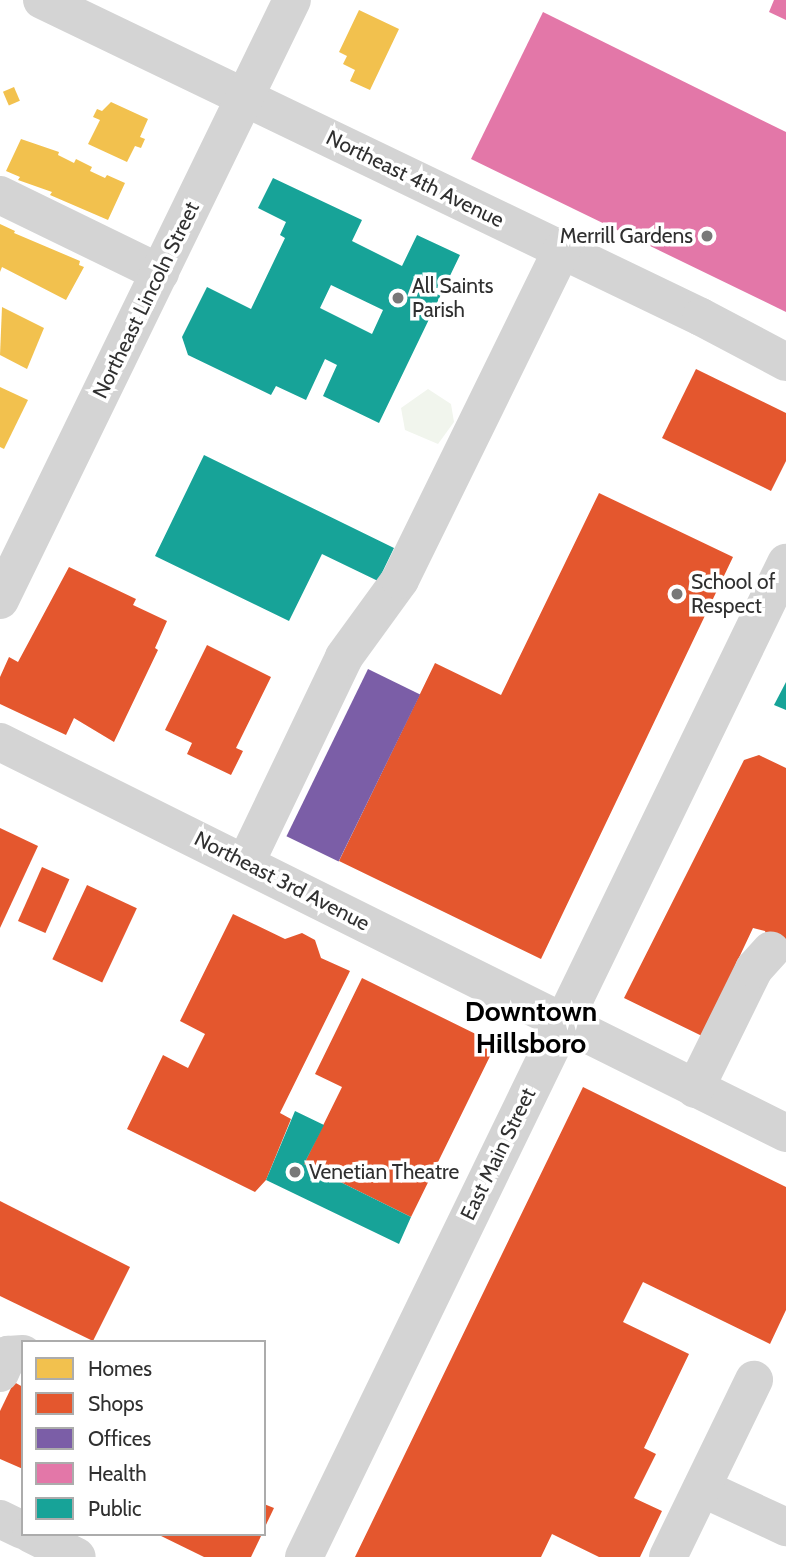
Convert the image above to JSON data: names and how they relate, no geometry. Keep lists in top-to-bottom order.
{
  "streets": {
    "street": [
      "Northeast 4th Avenue",
      "Northeast Lincoln Street",
      "Northeast 3rd Avenue",
      "East Main Street"
    ]
  },
  "crossings": [
    ["Northeast 4th Avenue", "Northeast Lincoln Street"],
    ["Northeast 3rd Avenue", "East Main Street"]
  ],
  "districts": ["Downtown Hillsboro"],
  "places": [
    "Merrill Gardens",
    "All Saints Parish",
    "School of Respect",
    "Venetian Theatre"
  ],
  "legend": [
    "Homes",
    "Shops",
    "Offices",
    "Health",
    "Public"
  ]
}
